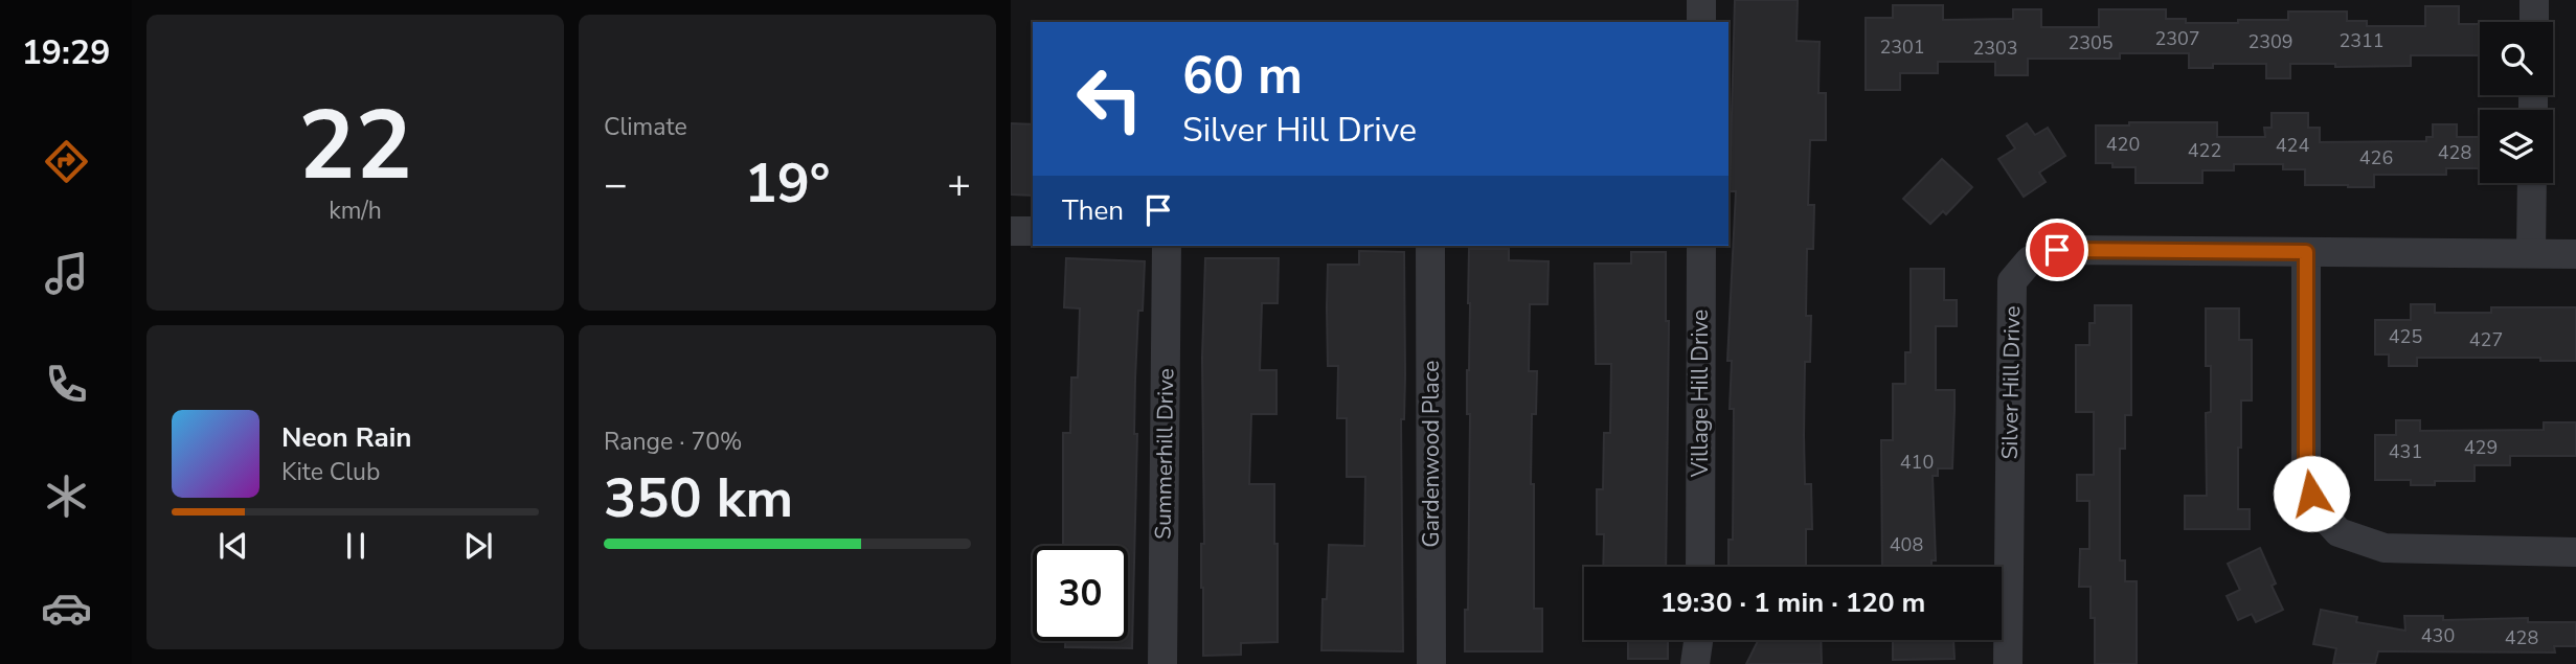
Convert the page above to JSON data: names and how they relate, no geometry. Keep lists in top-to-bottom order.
{
  "streets": {
    "street": [
      "Silver Hill Drive",
      "Village Hill Drive",
      "Summerhill Drive",
      "Gardenwood Place"
    ]
  },
  "house_numbers": [
    "2307",
    "2311",
    "2309",
    "2305",
    "2301",
    "2303",
    "420",
    "424",
    "422",
    "428",
    "426",
    "425",
    "427",
    "429",
    "431",
    "410",
    "408",
    "430",
    "428"
  ],
  "page": {
    "tabs": "19:29",
    "tile": [
      ["22", "km/h"],
      "Climate",
      ["Range · 70%", "350 km"]
    ],
    "turn": ["60 m", "Silver Hill Drive"],
    "heat": ["−", "19°", "+"],
    "then": "Then",
    "song": ["Neon Rain", "Kite Club"],
    "limit": "30",
    "trip": "19:30 · 1 min · 120 m"
  }
}
